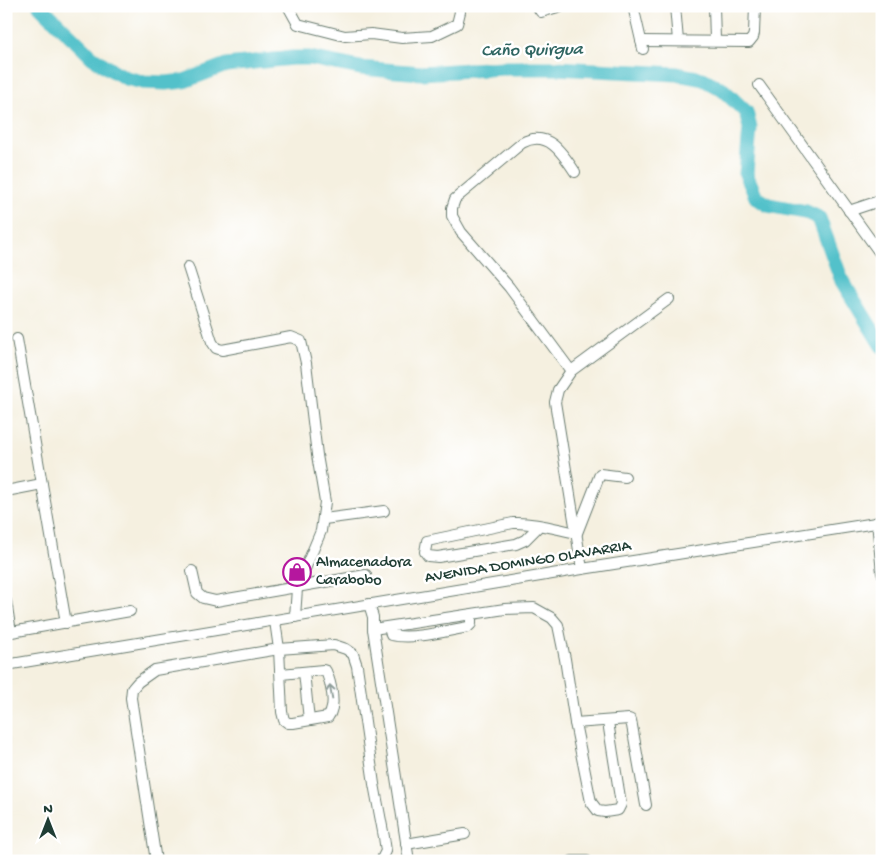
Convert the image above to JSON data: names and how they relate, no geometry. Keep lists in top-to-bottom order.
{
  "streets": {
    "street": ["AVENIDA DOMINGO OLAVARRIA"]
  },
  "water": ["Caño Quirgua"],
  "places": {
    "shop": ["Almacenadora Carabobo"]
  },
  "north": "top"
}
